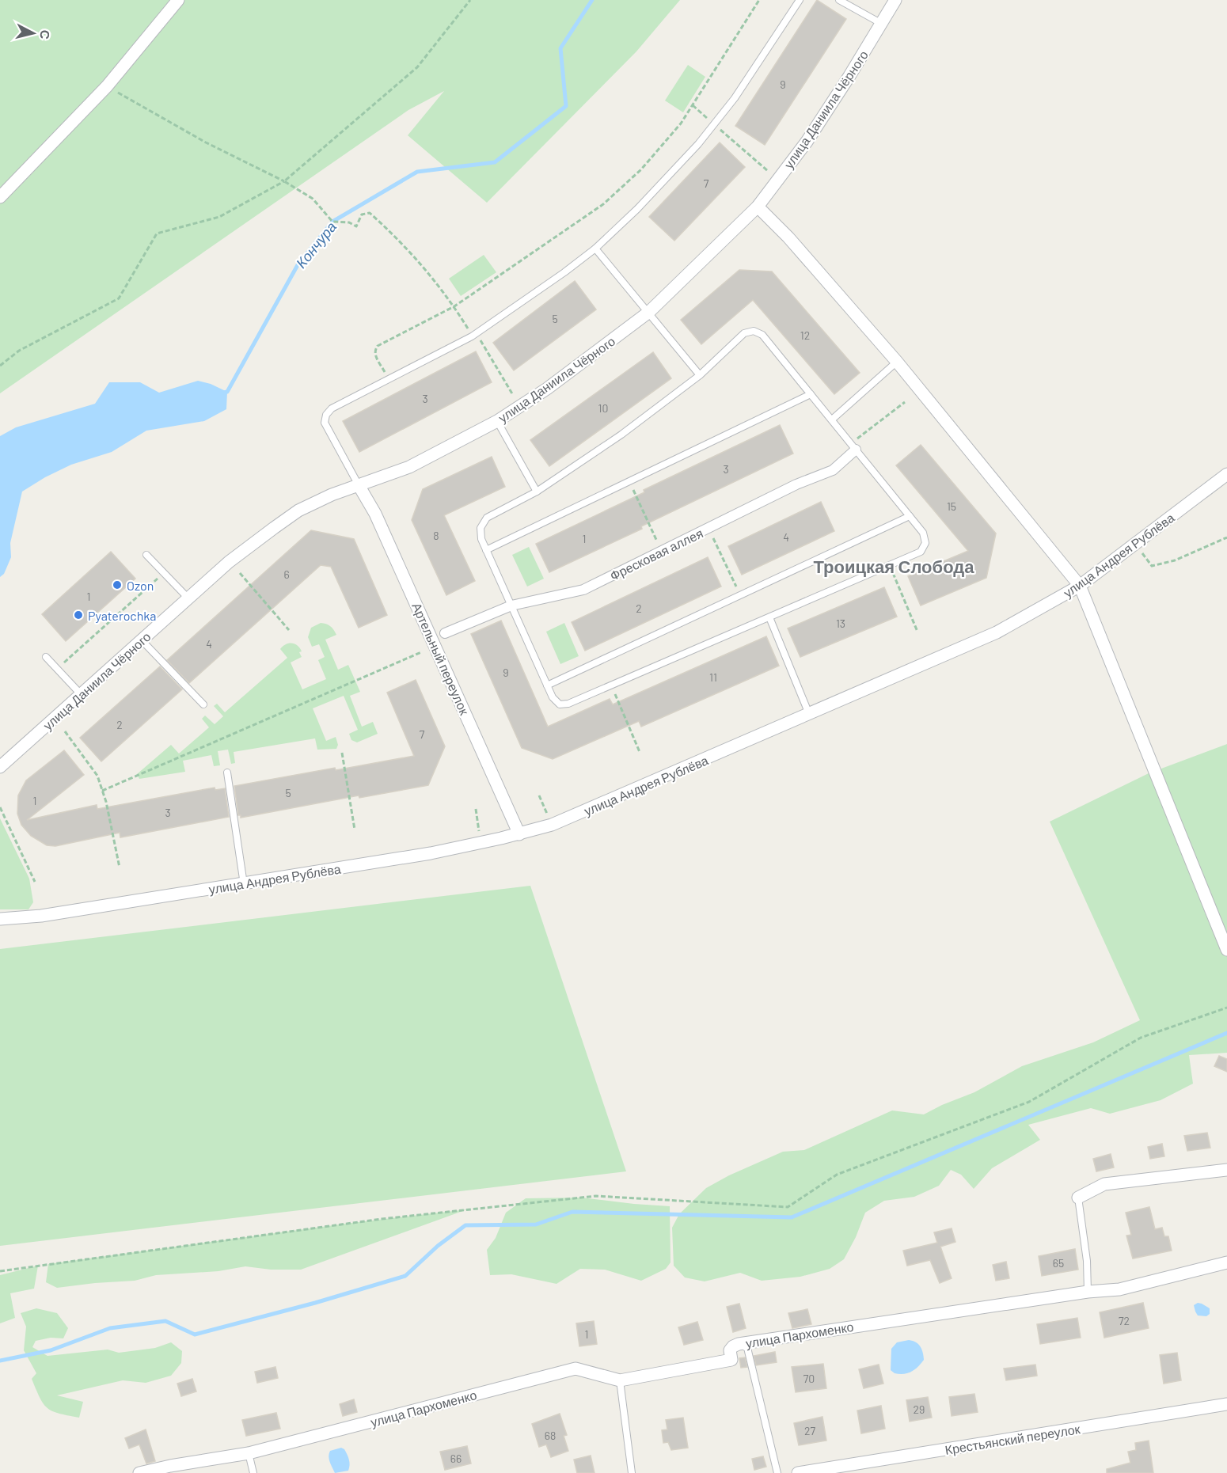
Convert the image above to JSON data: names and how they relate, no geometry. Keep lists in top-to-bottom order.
{
  "streets": {
    "street": [
      "улица Даниила Чёрного",
      "Фресковая аллея",
      "улица Андрея Рублёва",
      "Артельный переулок",
      "улица Пархоменко",
      "Крестьянский переулок"
    ]
  },
  "crossings": [
    ["улица Даниила Чёрного", "Артельный переулок"],
    ["улица Андрея Рублёва", "Артельный переулок"]
  ],
  "districts": ["Троицкая Слобода"],
  "water": ["Кончура"],
  "places": ["Ozon", "Pyaterochka"],
  "house_numbers": [
    "9",
    "7",
    "5",
    "12",
    "3",
    "10",
    "3",
    "15",
    "8",
    "4",
    "1",
    "6",
    "1",
    "2",
    "13",
    "4",
    "9",
    "11",
    "2",
    "7",
    "5",
    "1",
    "3",
    "65",
    "72",
    "1",
    "70",
    "29",
    "27",
    "68",
    "66"
  ],
  "north": "right"
}
